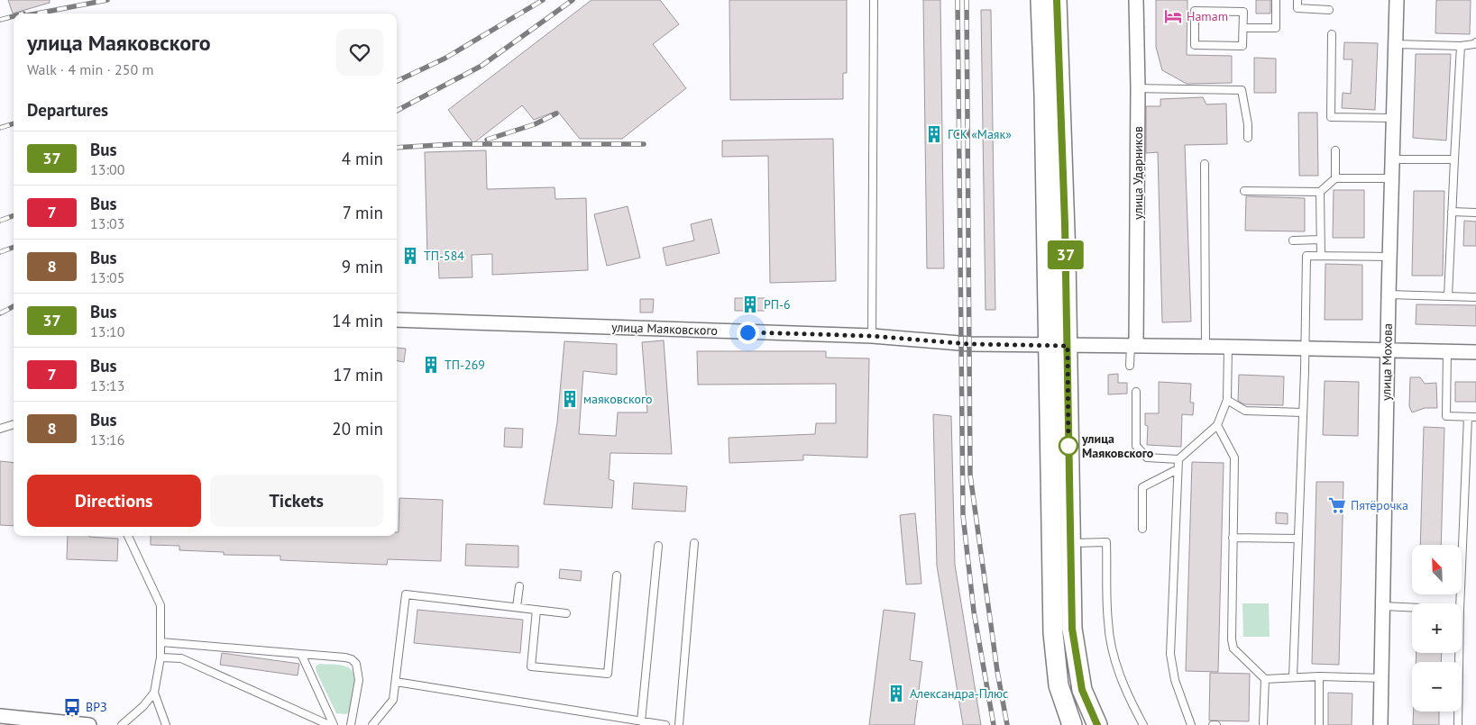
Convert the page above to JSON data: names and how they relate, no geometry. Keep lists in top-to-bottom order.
{
  "streets": {
    "street": ["улица Ударников", "улица Маяковского", "улица Мохова"]
  },
  "crossings": [
    ["улица Ударников", "улица Маяковского"],
    ["улица Маяковского", "улица Мохова"]
  ],
  "places": {
    "hotel": ["Hamam"],
    "building": [
      "ГСК «Маяк»",
      "ТП-584",
      "РП-6",
      "ТП-269",
      "маяковского",
      "Александра-Плюс"
    ],
    "other": ["улица Маяковского"],
    "supermarket": ["Пятёрочка"],
    "bus stop": ["ВРЗ"]
  },
  "lines": ["bus line 37"],
  "north": "top left",
  "page": {
    "on_map": "37",
    "heading": [
      ["улица Маяковского", "Walk · 4 min · 250 m"],
      "Departures"
    ],
    "list": [
      {
        "mark": "37",
        "name": "Bus",
        "note": "13:00",
        "value": "4 min"
      },
      {
        "mark": "7",
        "name": "Bus",
        "note": "13:03",
        "value": "7 min"
      },
      {
        "mark": "8",
        "name": "Bus",
        "note": "13:05",
        "value": "9 min"
      },
      {
        "mark": "37",
        "name": "Bus",
        "note": "13:10",
        "value": "14 min"
      },
      {
        "mark": "7",
        "name": "Bus",
        "note": "13:13",
        "value": "17 min"
      },
      {
        "mark": "8",
        "name": "Bus",
        "note": "13:16",
        "value": "20 min"
      }
    ],
    "buttons": ["Directions", "Tickets"],
    "map_buttons": ["+", "−"]
  }
}
